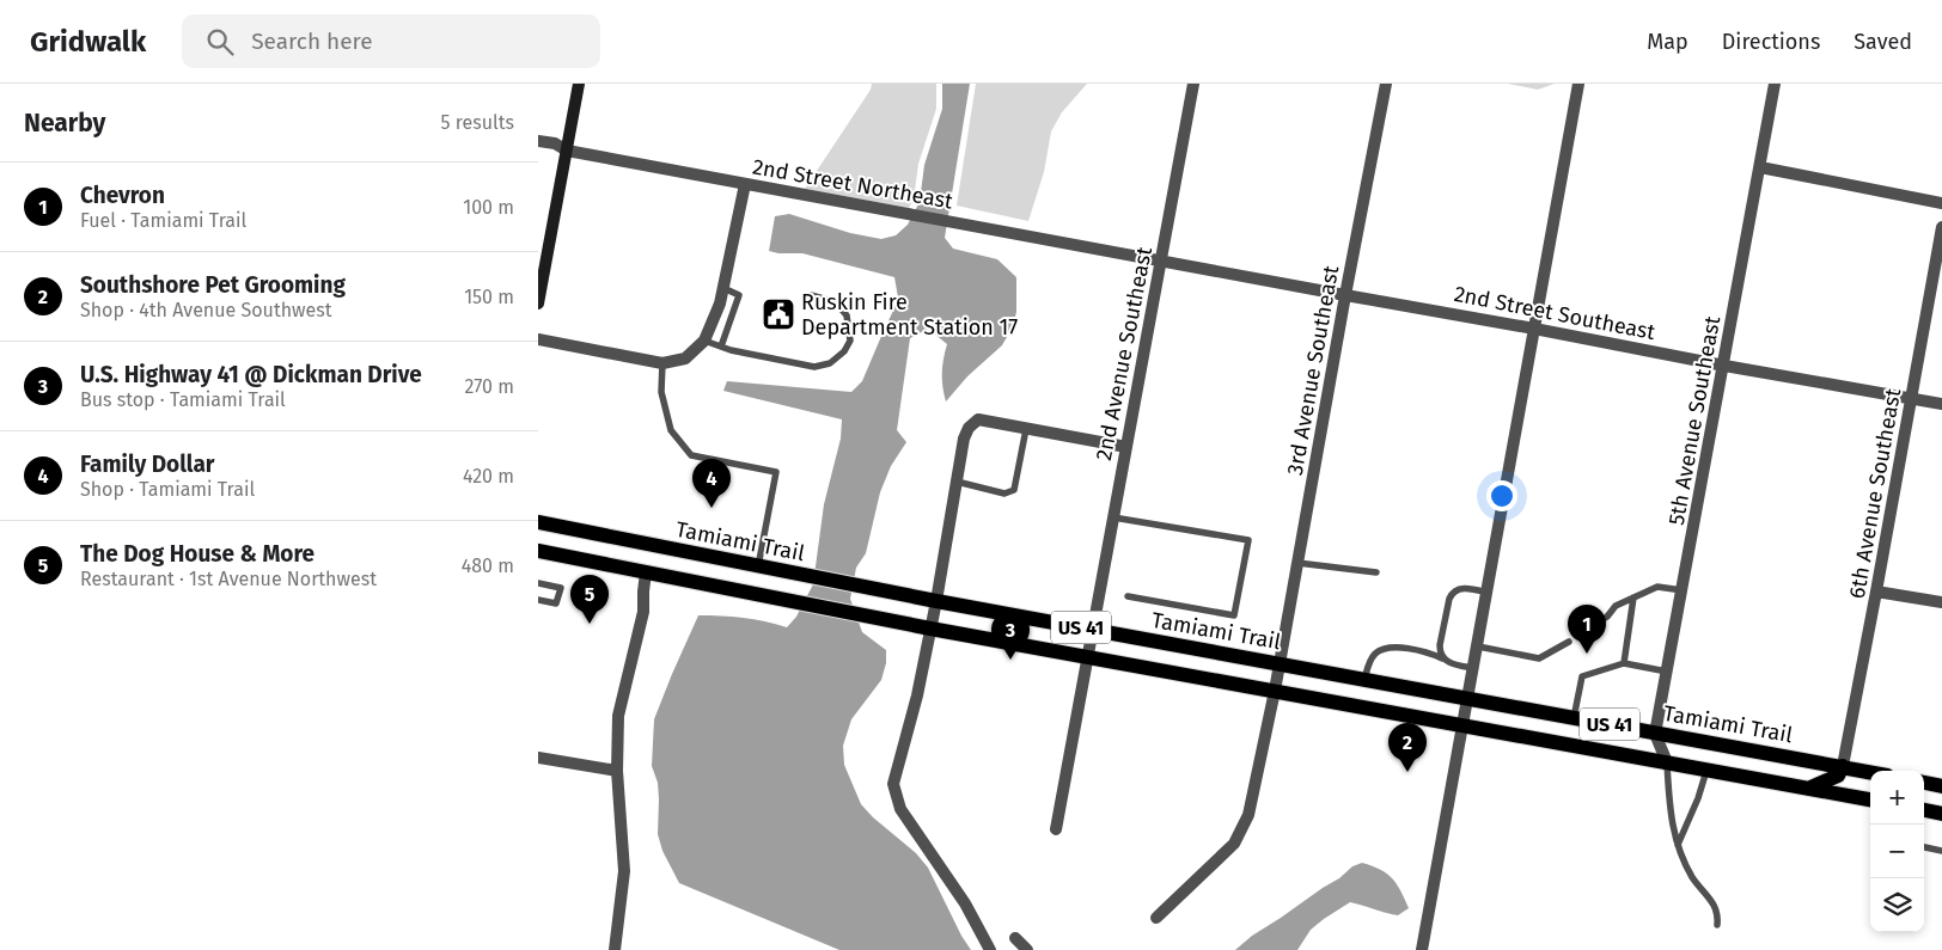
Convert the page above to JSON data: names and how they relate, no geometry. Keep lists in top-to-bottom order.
{
  "streets": {
    "main road": ["Tamiami Trail", "US 41"],
    "street": [
      "2nd Street Northeast",
      "2nd Street Southeast",
      "2nd Avenue Southeast",
      "3rd Avenue Southeast",
      "5th Avenue Southeast",
      "6th Avenue Southeast"
    ]
  },
  "crossings": [
    ["2nd Street Northeast", "2nd Street Southeast"],
    ["2nd Street Northeast", "2nd Avenue Southeast"],
    ["2nd Street Southeast", "2nd Avenue Southeast"],
    ["2nd Street Southeast", "3rd Avenue Southeast"],
    ["2nd Street Southeast", "5th Avenue Southeast"],
    ["2nd Street Southeast", "6th Avenue Southeast"],
    ["2nd Avenue Southeast", "Tamiami Trail"],
    ["2nd Avenue Southeast", "US 41"],
    ["3rd Avenue Southeast", "Tamiami Trail"],
    ["3rd Avenue Southeast", "US 41"],
    ["5th Avenue Southeast", "Tamiami Trail"],
    ["6th Avenue Southeast", "Tamiami Trail"]
  ],
  "places": {
    "public building": ["Ruskin Fire Department Station 17"]
  },
  "page": {
    "header": "Gridwalk",
    "search": "Search here",
    "nav": ["Map", "Directions", "Saved"],
    "heading": ["Nearby", "5 results"],
    "list": [
      {
        "mark": "1",
        "name": "Chevron",
        "note": "Fuel · Tamiami Trail",
        "value": "100 m"
      },
      {
        "mark": "2",
        "name": "Southshore Pet Grooming",
        "note": "Shop · 4th Avenue Southwest",
        "value": "150 m"
      },
      {
        "mark": "3",
        "name": "U.S. Highway 41 @ Dickman Drive",
        "note": "Bus stop · Tamiami Trail",
        "value": "270 m"
      },
      {
        "mark": "4",
        "name": "Family Dollar",
        "note": "Shop · Tamiami Trail",
        "value": "420 m"
      },
      {
        "mark": "5",
        "name": "The Dog House & More",
        "note": "Restaurant · 1st Avenue Northwest",
        "value": "480 m"
      }
    ],
    "pins": [
      "4",
      "5",
      "1",
      "3",
      "2"
    ],
    "map_buttons": ["+", "−"]
  }
}
